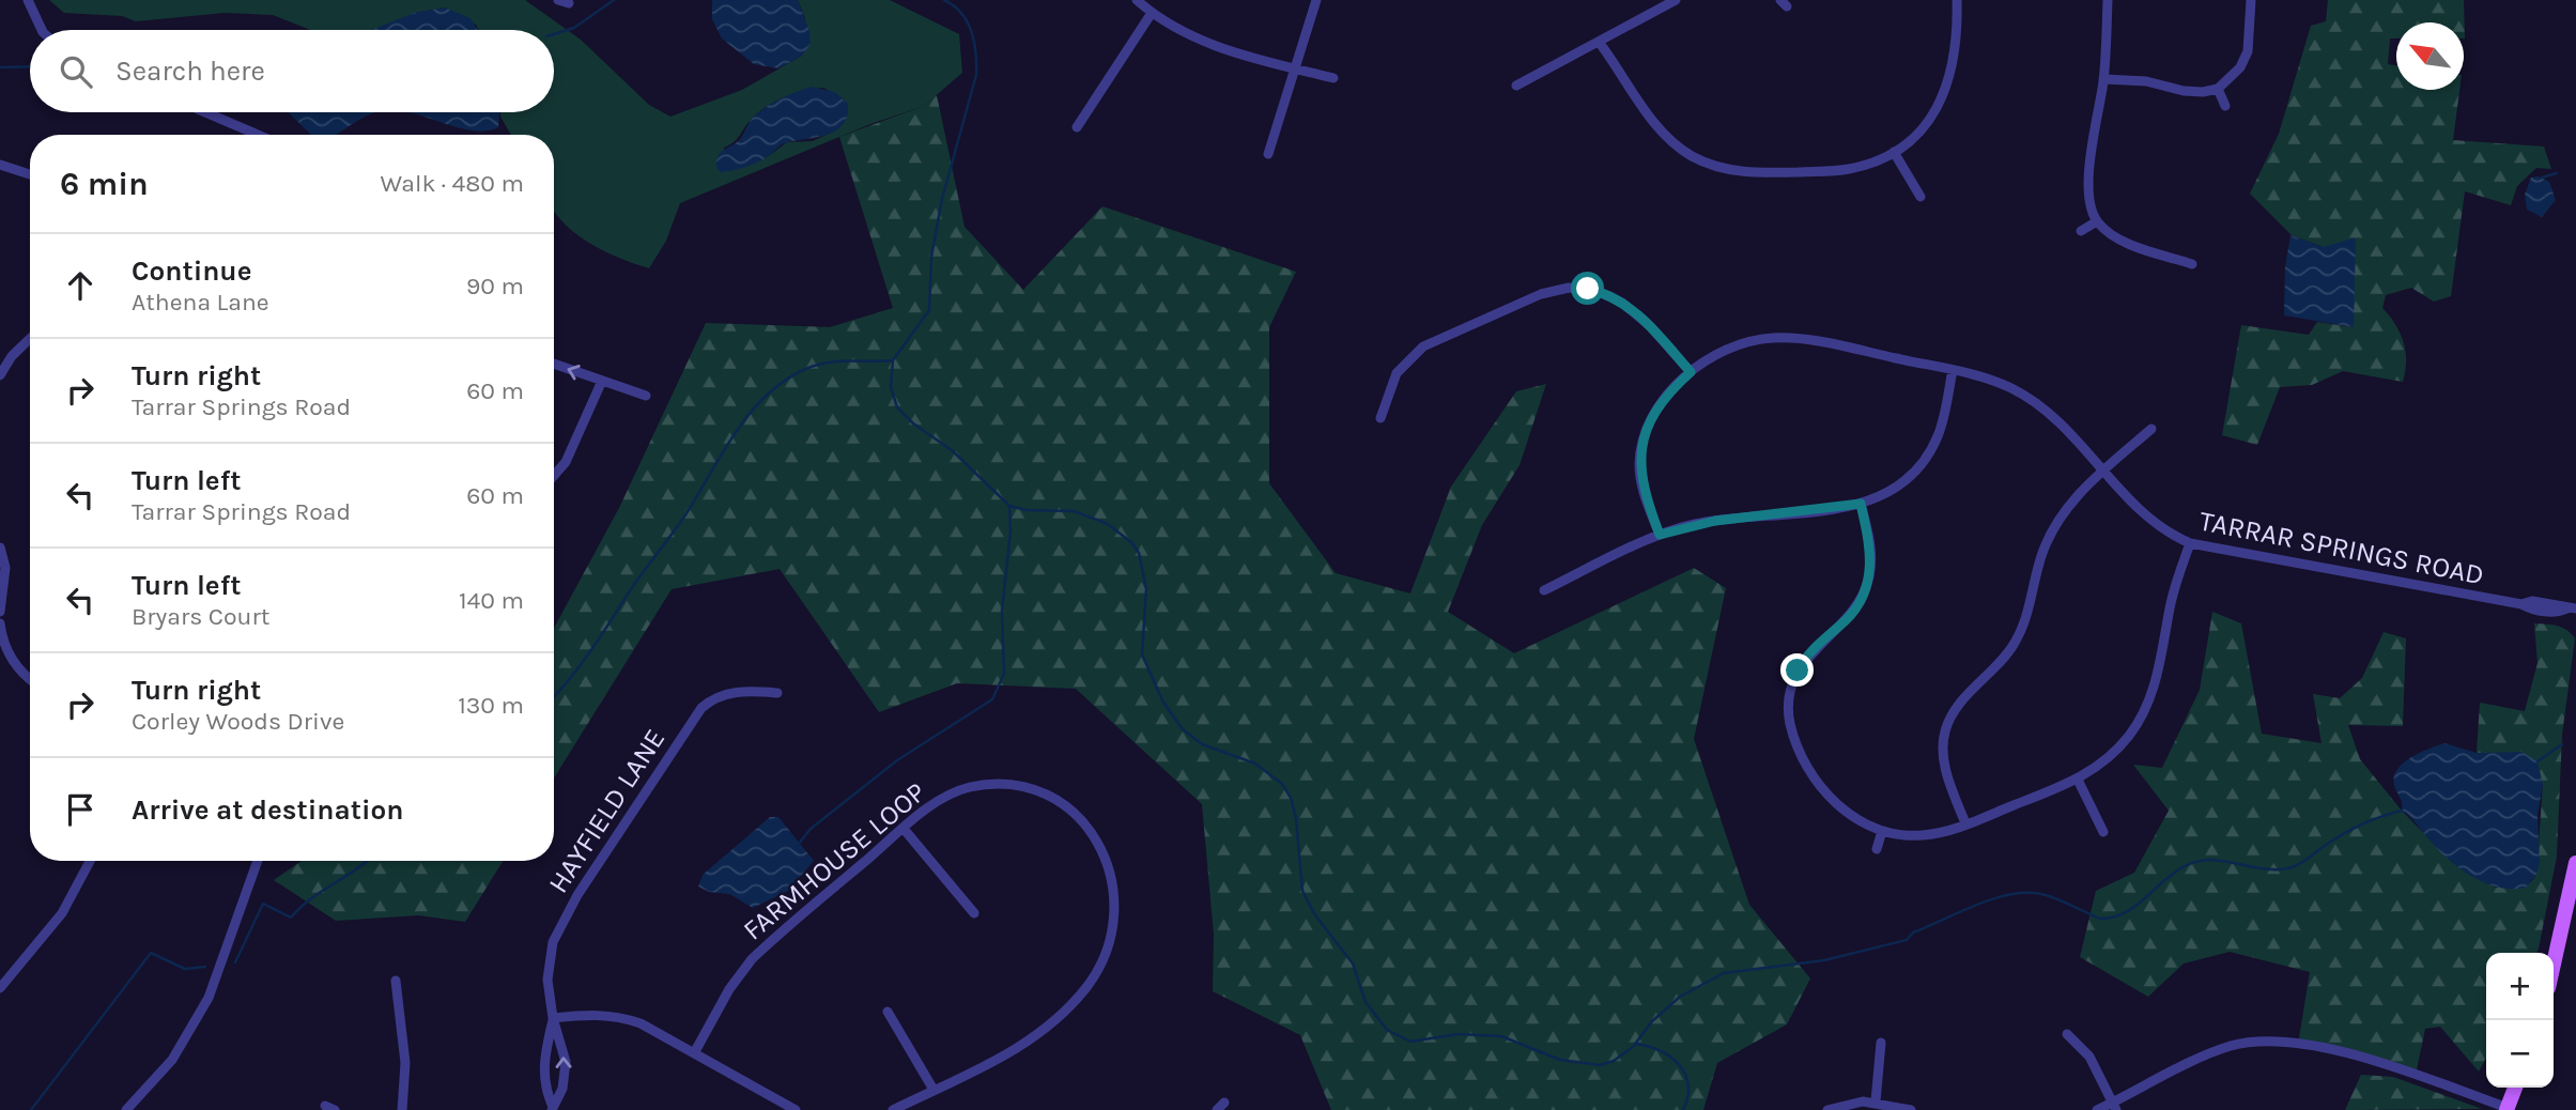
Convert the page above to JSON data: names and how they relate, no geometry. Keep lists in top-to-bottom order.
{
  "streets": {
    "street": ["TARRAR SPRINGS ROAD", "HAYFIELD LANE", "FARMHOUSE LOOP"]
  },
  "north": "top left",
  "page": {
    "search": "Search here",
    "heading": ["6 min", "Walk · 480 m"],
    "list": [
      ["Continue", "Athena Lane", "90 m"],
      ["Turn right", "Tarrar Springs Road", "60 m"],
      ["Turn left", "Tarrar Springs Road", "60 m"],
      ["Turn left", "Bryars Court", "140 m"],
      ["Turn right", "Corley Woods Drive", "130 m"],
      "Arrive at destination"
    ],
    "map_buttons": ["+", "−"]
  }
}
